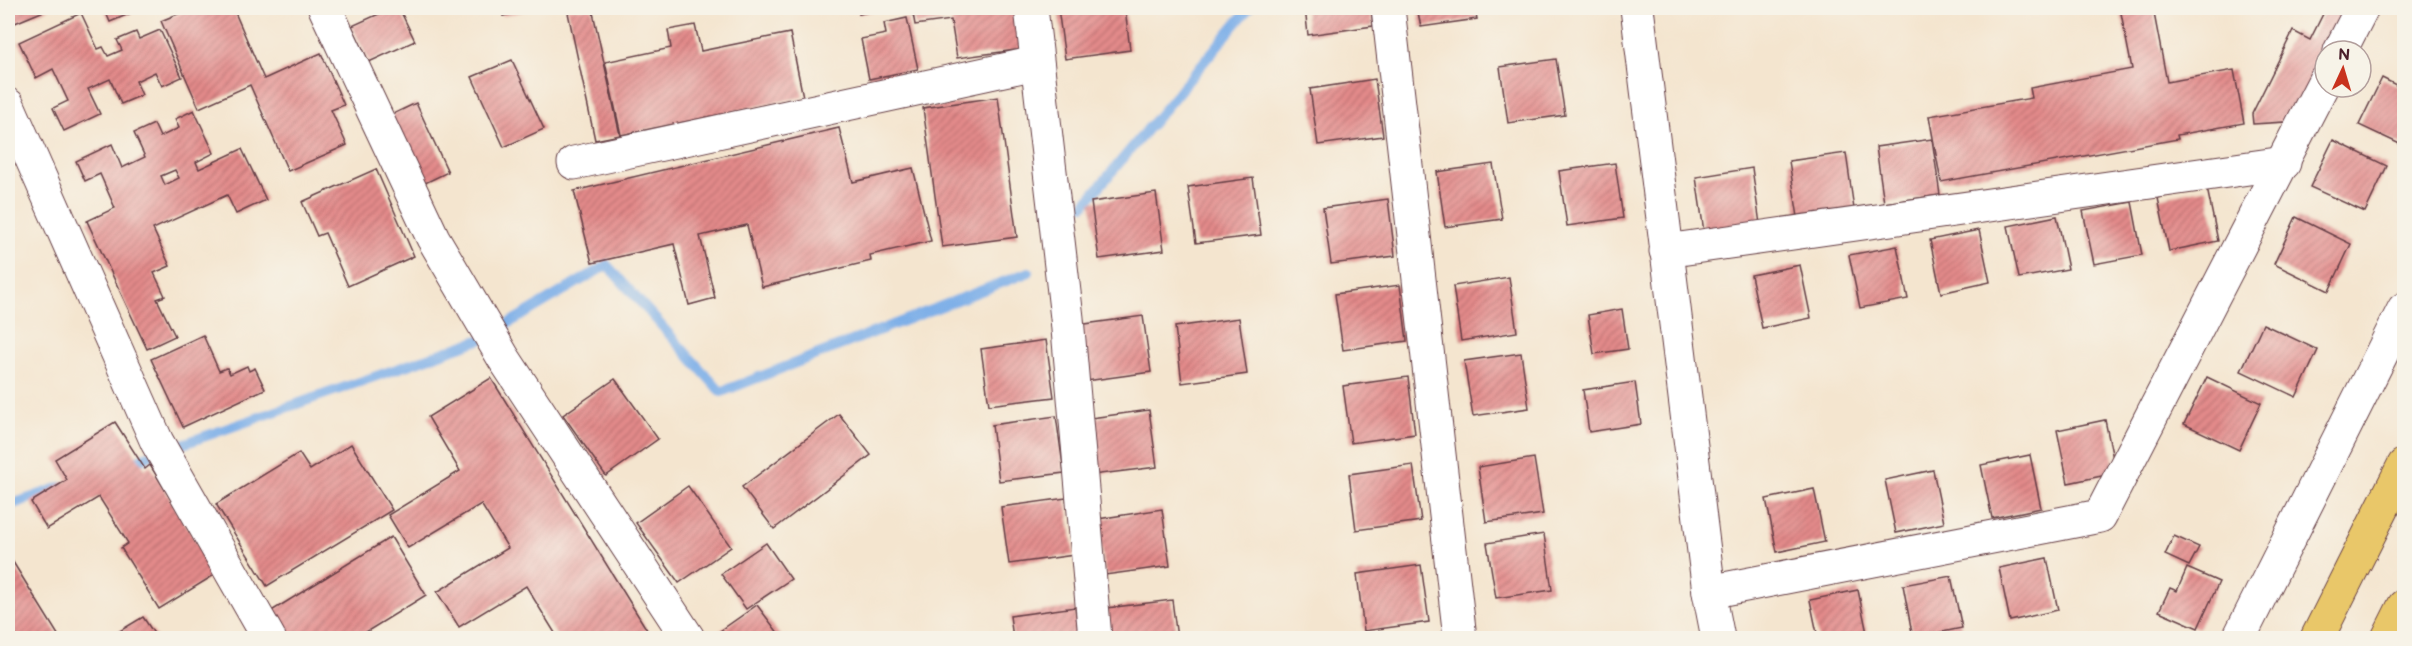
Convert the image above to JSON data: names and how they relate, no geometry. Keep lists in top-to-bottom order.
{
  "north": "top"
}
